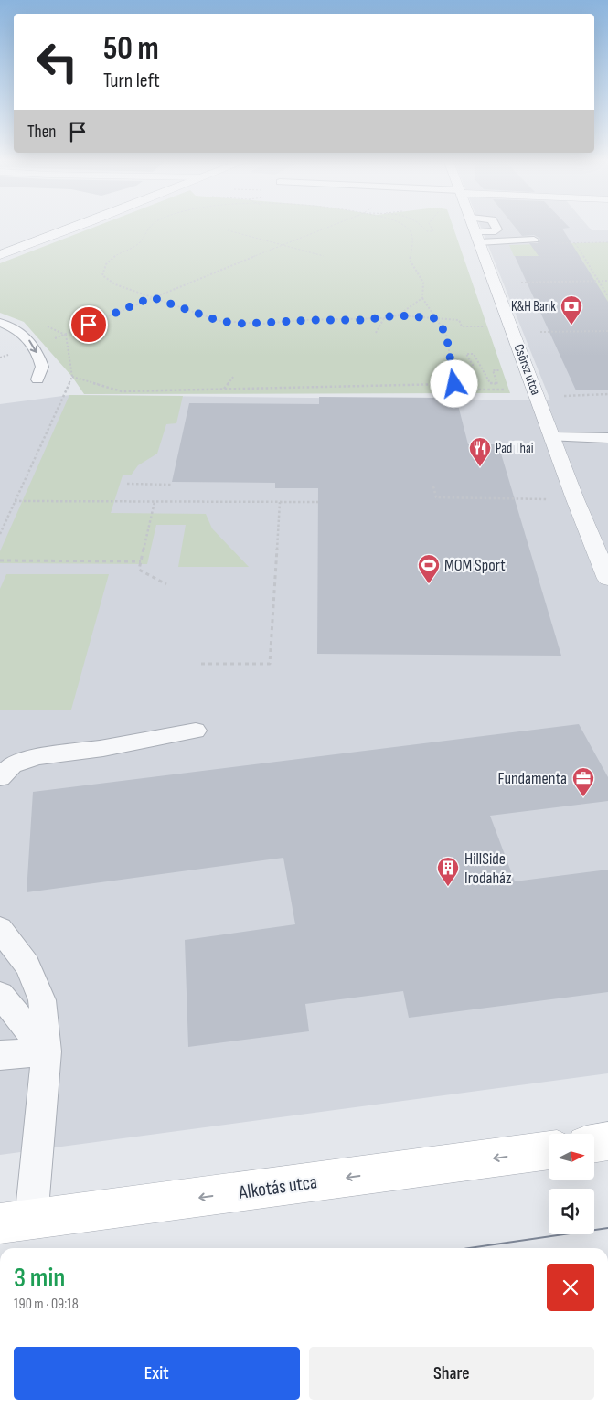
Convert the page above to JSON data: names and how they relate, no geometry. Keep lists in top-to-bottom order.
{
  "streets": {
    "main road": ["Alkotás utca"],
    "street": ["Csörsz utca"]
  },
  "one_way": ["Alkotás utca"],
  "places": {
    "bank": ["K&H Bank"],
    "restaurant": ["Pad Thai"],
    "sports": ["MOM Sport"],
    "office": ["Fundamenta"],
    "building": ["HillSide Irodaház"]
  },
  "north": "right",
  "page": {
    "turn": ["50 m", "Turn left"],
    "then": "Then",
    "heading": ["3 min", "190 m · 09:18"],
    "buttons": ["Exit", "Share"]
  }
}
